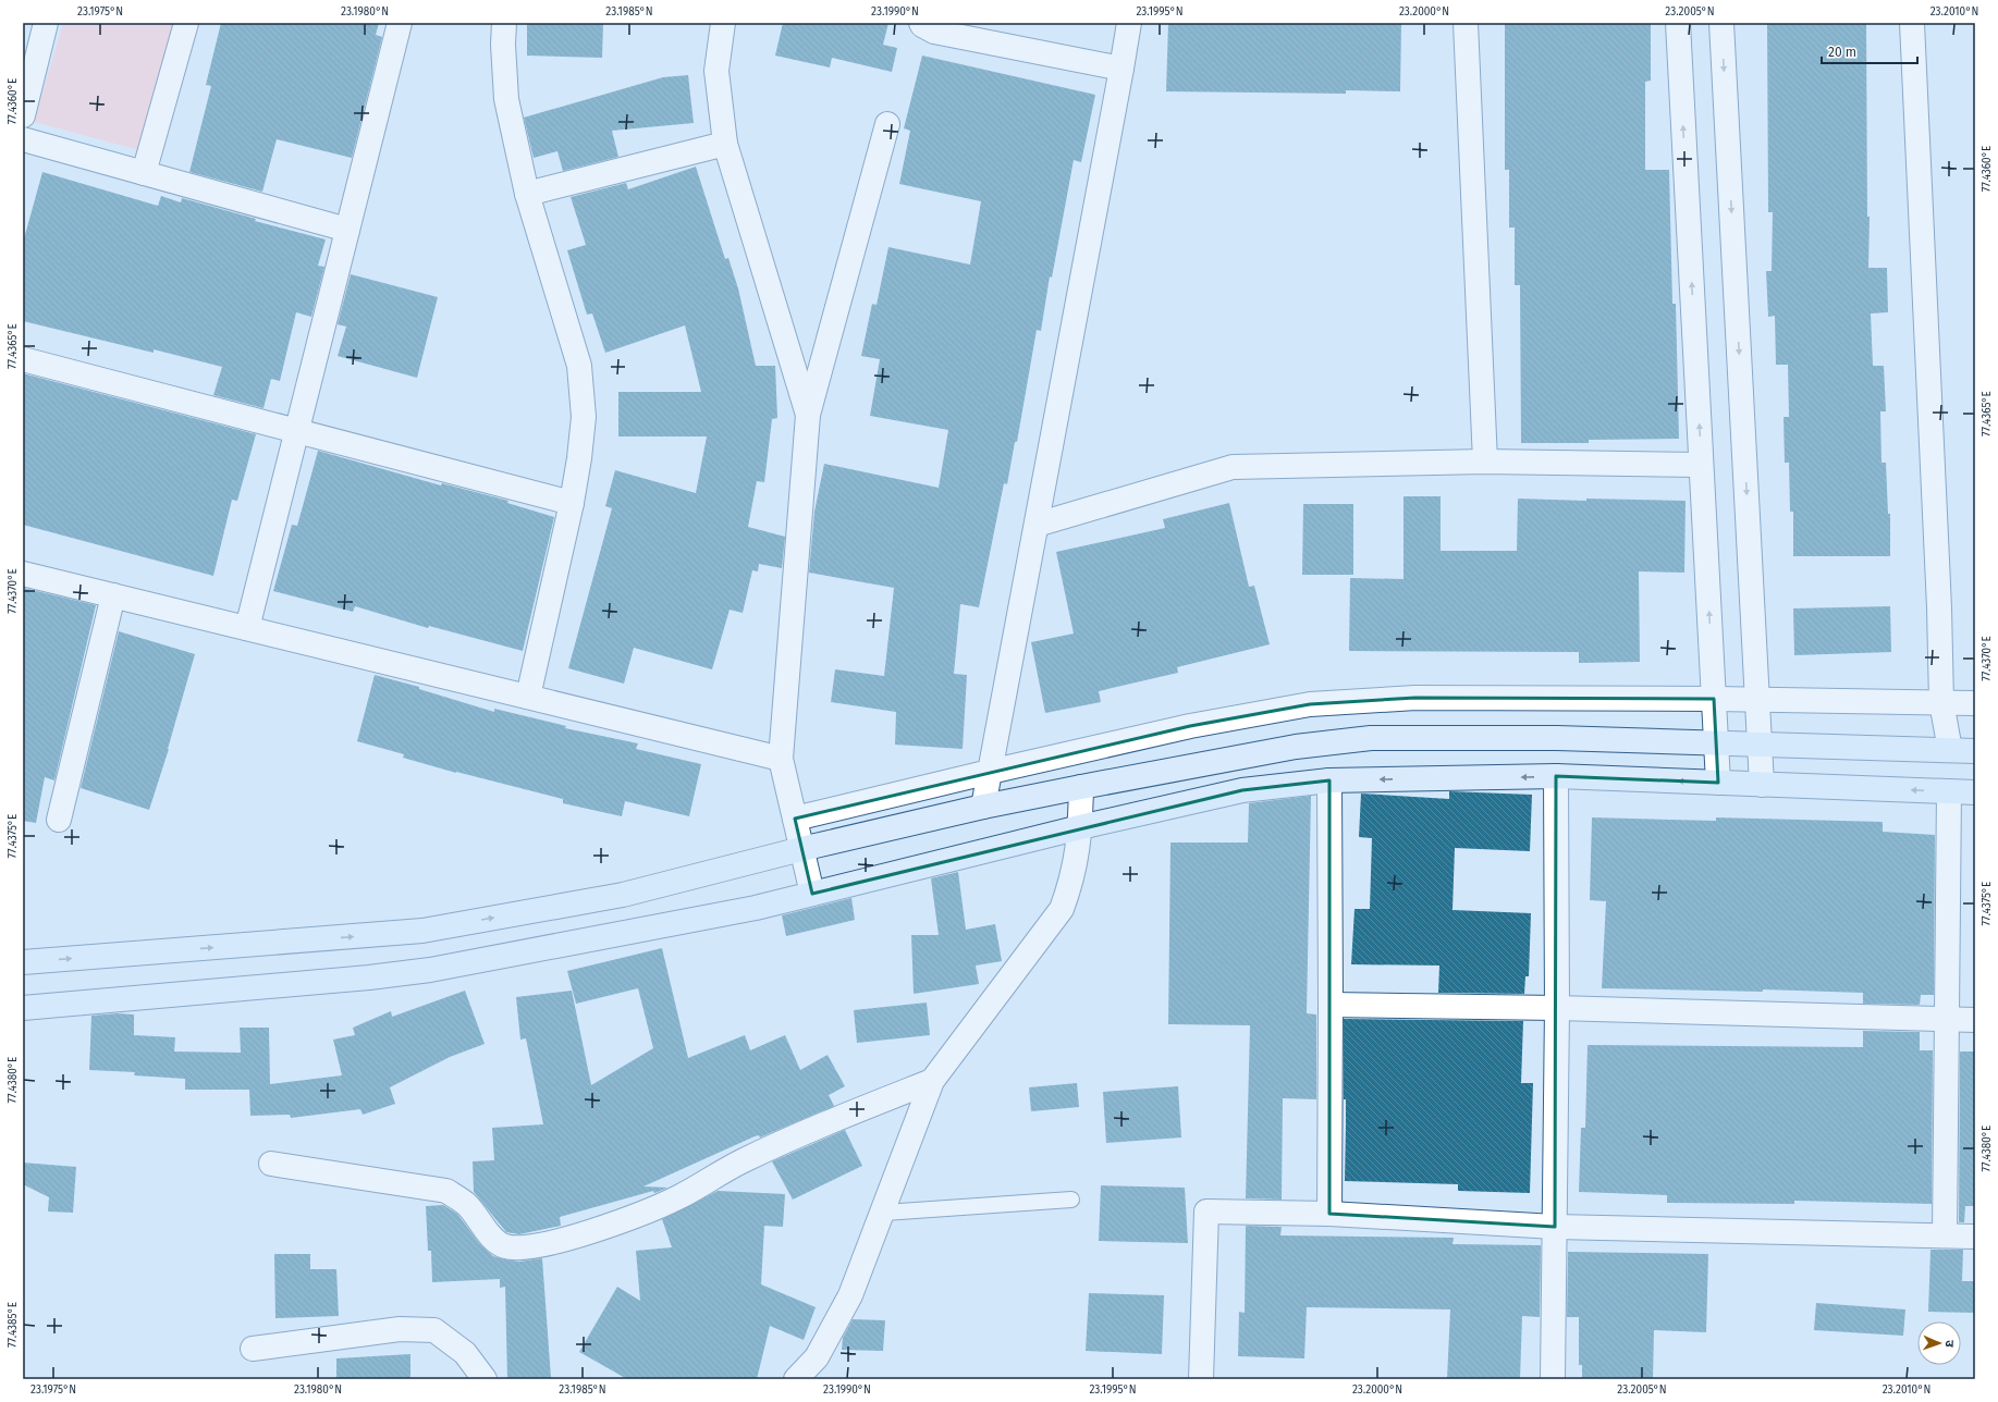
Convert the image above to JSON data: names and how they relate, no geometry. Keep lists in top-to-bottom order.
{
  "scale_bar": "20 m",
  "north": "right",
  "coordinates": [
    "23.1975°N",
    "23.1980°N",
    "23.1985°N",
    "23.1990°N",
    "23.1995°N",
    "23.2000°N",
    "23.2005°N",
    "23.2010°N",
    "77.4360°E",
    "77.4365°E",
    "77.4370°E",
    "77.4375°E",
    "77.4380°E",
    "77.4385°E"
  ]
}
